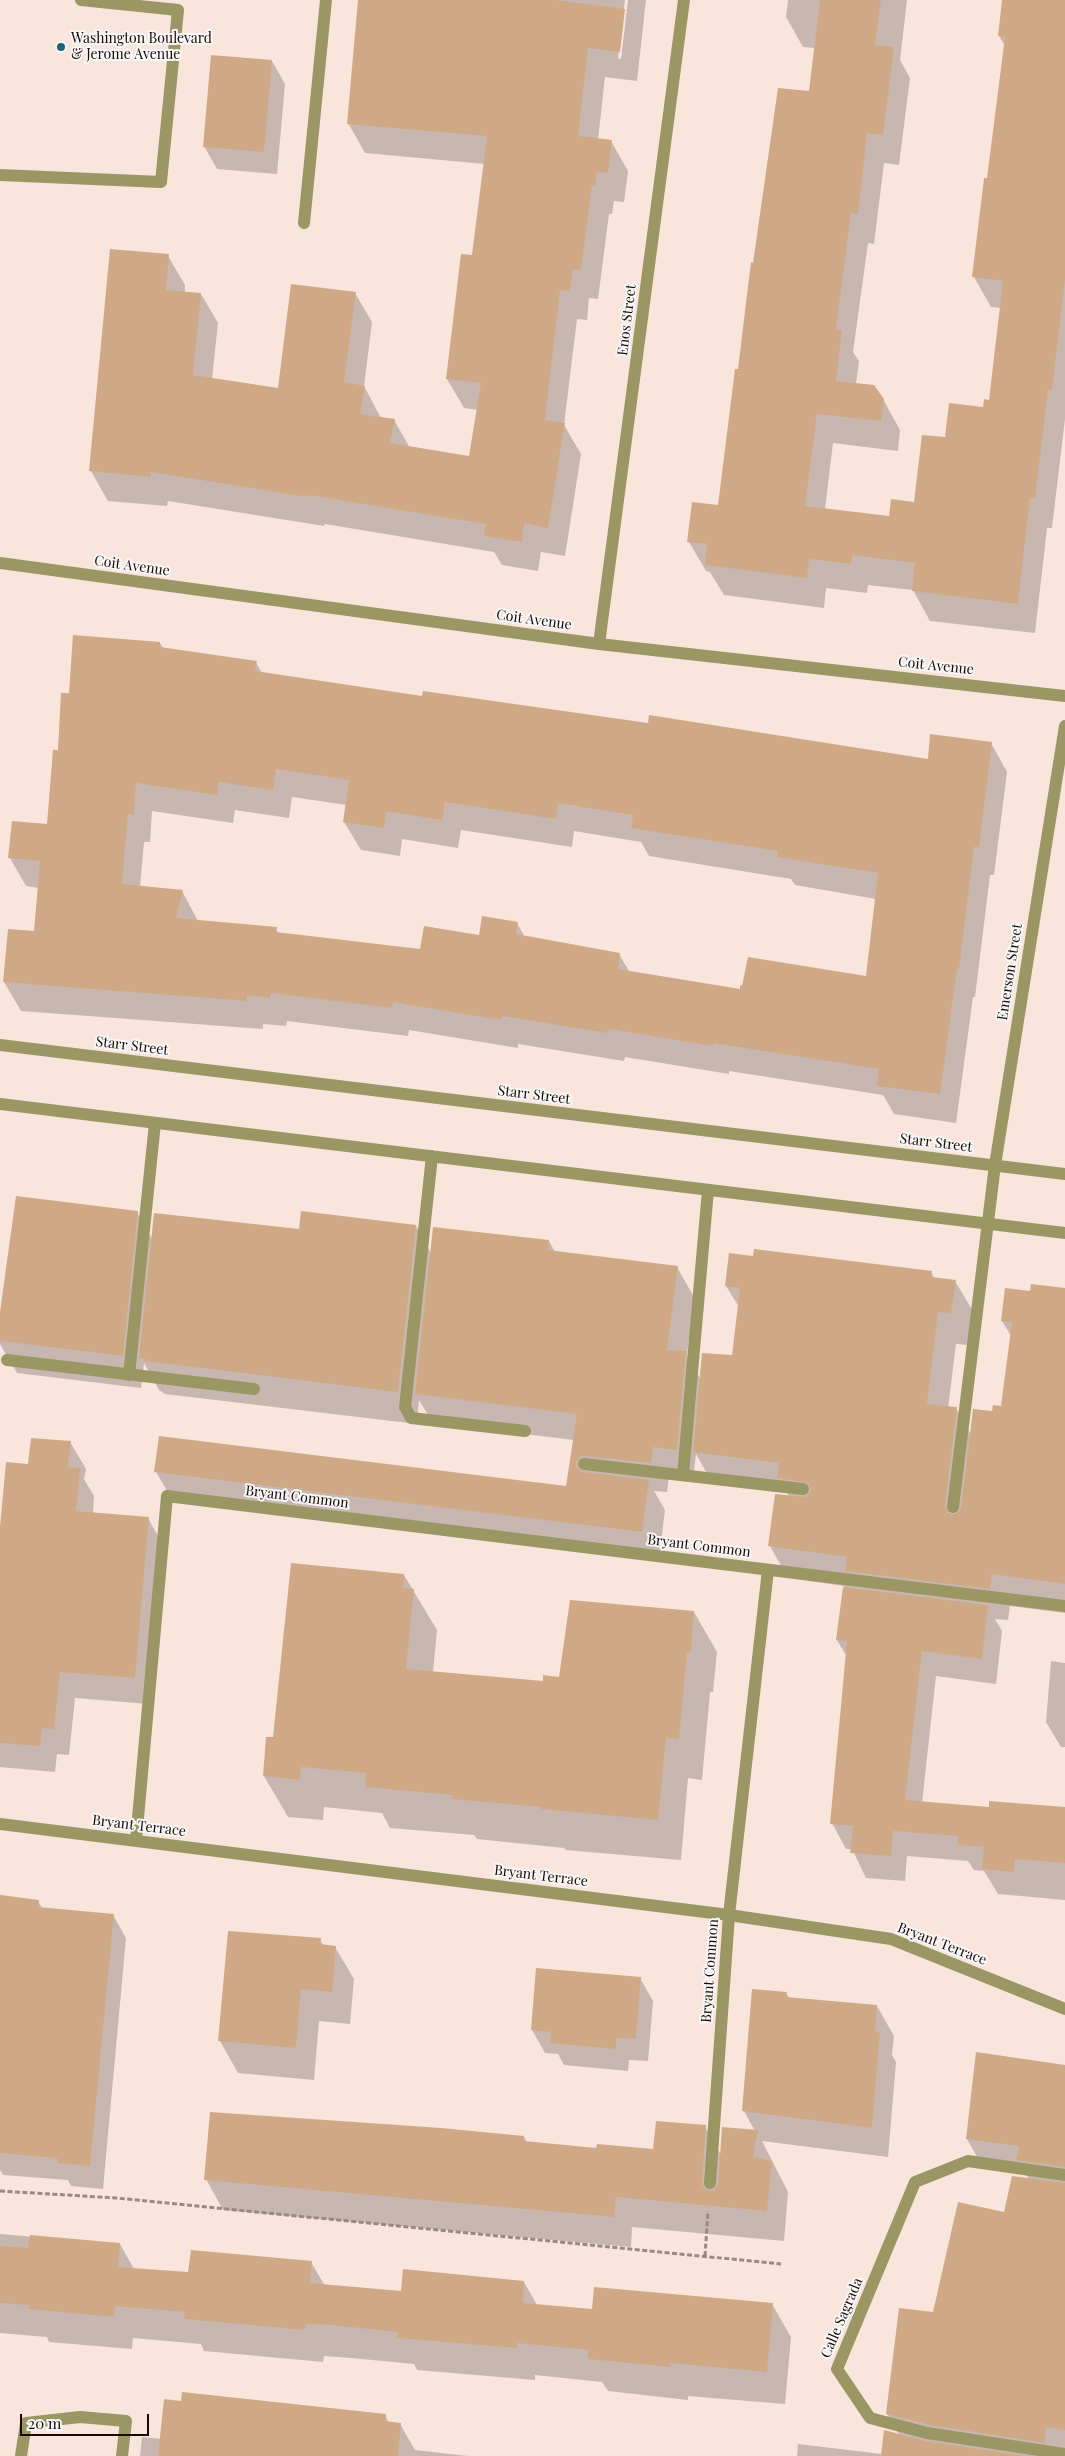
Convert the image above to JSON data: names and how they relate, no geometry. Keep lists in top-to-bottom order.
{
  "streets": {
    "street": [
      "Enos Street",
      "Coit Avenue",
      "Emerson Street",
      "Starr Street",
      "Bryant Common",
      "Bryant Terrace",
      "Calle Sagrada"
    ]
  },
  "crossings": [
    ["Enos Street", "Coit Avenue"],
    ["Emerson Street", "Starr Street"],
    ["Bryant Common", "Bryant Terrace"]
  ],
  "places": ["Washington Boulevard & Jerome Avenue"],
  "scale_bar": "20 m"
}
